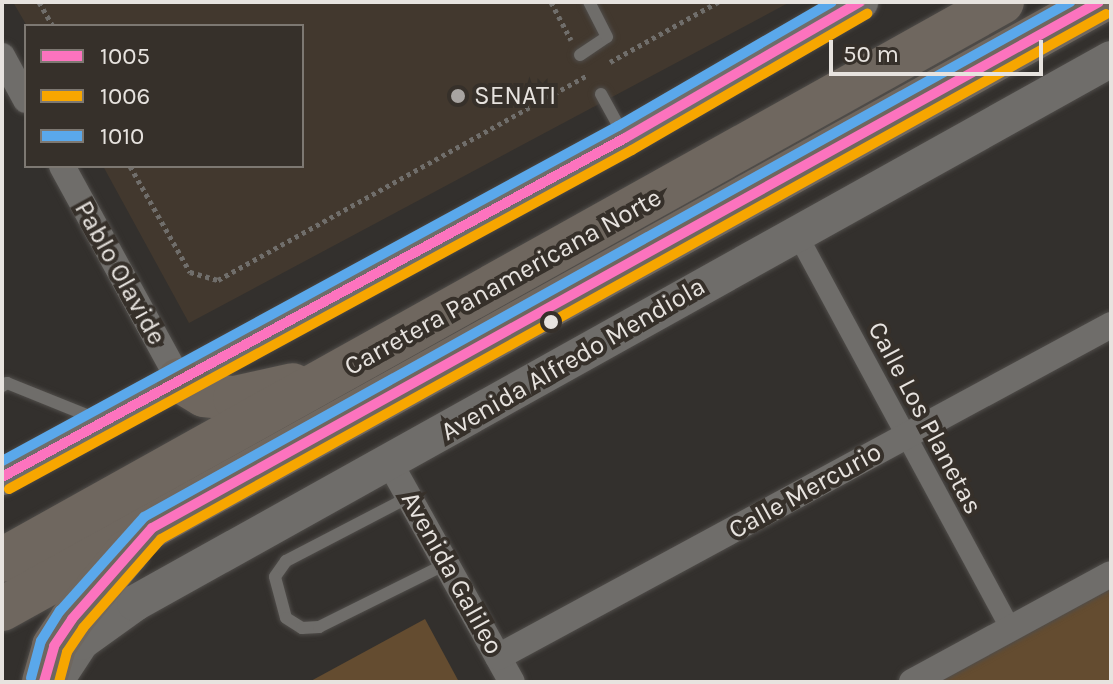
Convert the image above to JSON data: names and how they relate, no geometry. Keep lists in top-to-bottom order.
{
  "streets": {
    "highway": ["Carretera Panamericana Norte"],
    "main road": ["Avenida Alfredo Mendiola"],
    "street": [
      "Pablo Olavide",
      "Calle Los Planetas",
      "Calle Mercurio",
      "Avenida Galileo"
    ]
  },
  "crossings": [
    ["Avenida Alfredo Mendiola", "Calle Los Planetas"],
    ["Avenida Alfredo Mendiola", "Avenida Galileo"],
    ["Calle Los Planetas", "Calle Mercurio"],
    ["Calle Mercurio", "Avenida Galileo"]
  ],
  "places": ["SENATI"],
  "lines": ["transit line 1005", "transit line 1010", "transit line 1006"],
  "legend": ["1005", "1006", "1010"],
  "scale_bar": "50 m"
}
